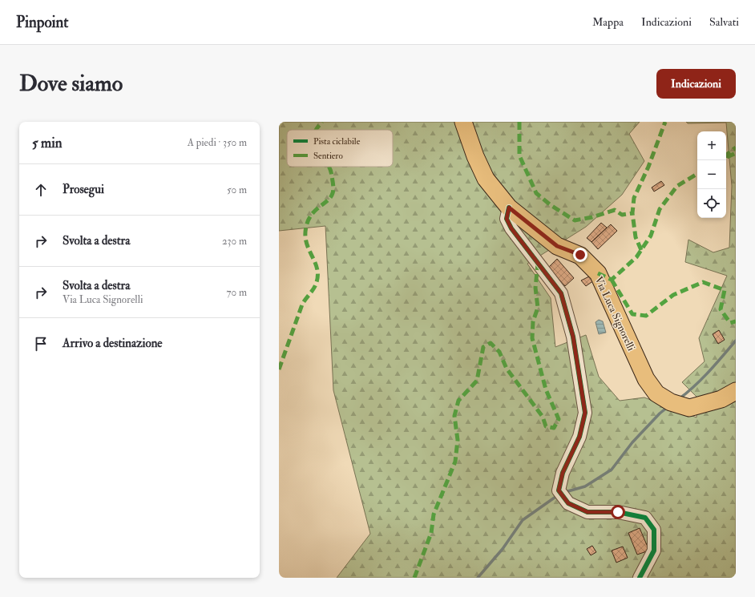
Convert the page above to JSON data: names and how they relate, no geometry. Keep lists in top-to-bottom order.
{
  "streets": {
    "main road": ["Via Luca Signorelli"]
  },
  "legend": ["Pista ciclabile", "Sentiero"],
  "page": {
    "header": "Pinpoint",
    "nav": ["Mappa", "Indicazioni", "Salvati"],
    "buttons": "Indicazioni",
    "title": "Dove siamo",
    "heading": ["5 min", "A piedi · 350 m"],
    "map_buttons": ["+", "−"],
    "list": [
      ["Prosegui", "50 m"],
      ["Svolta a destra", "230 m"],
      ["Svolta a destra", "Via Luca Signorelli", "70 m"],
      "Arrivo a destinazione"
    ]
  }
}
